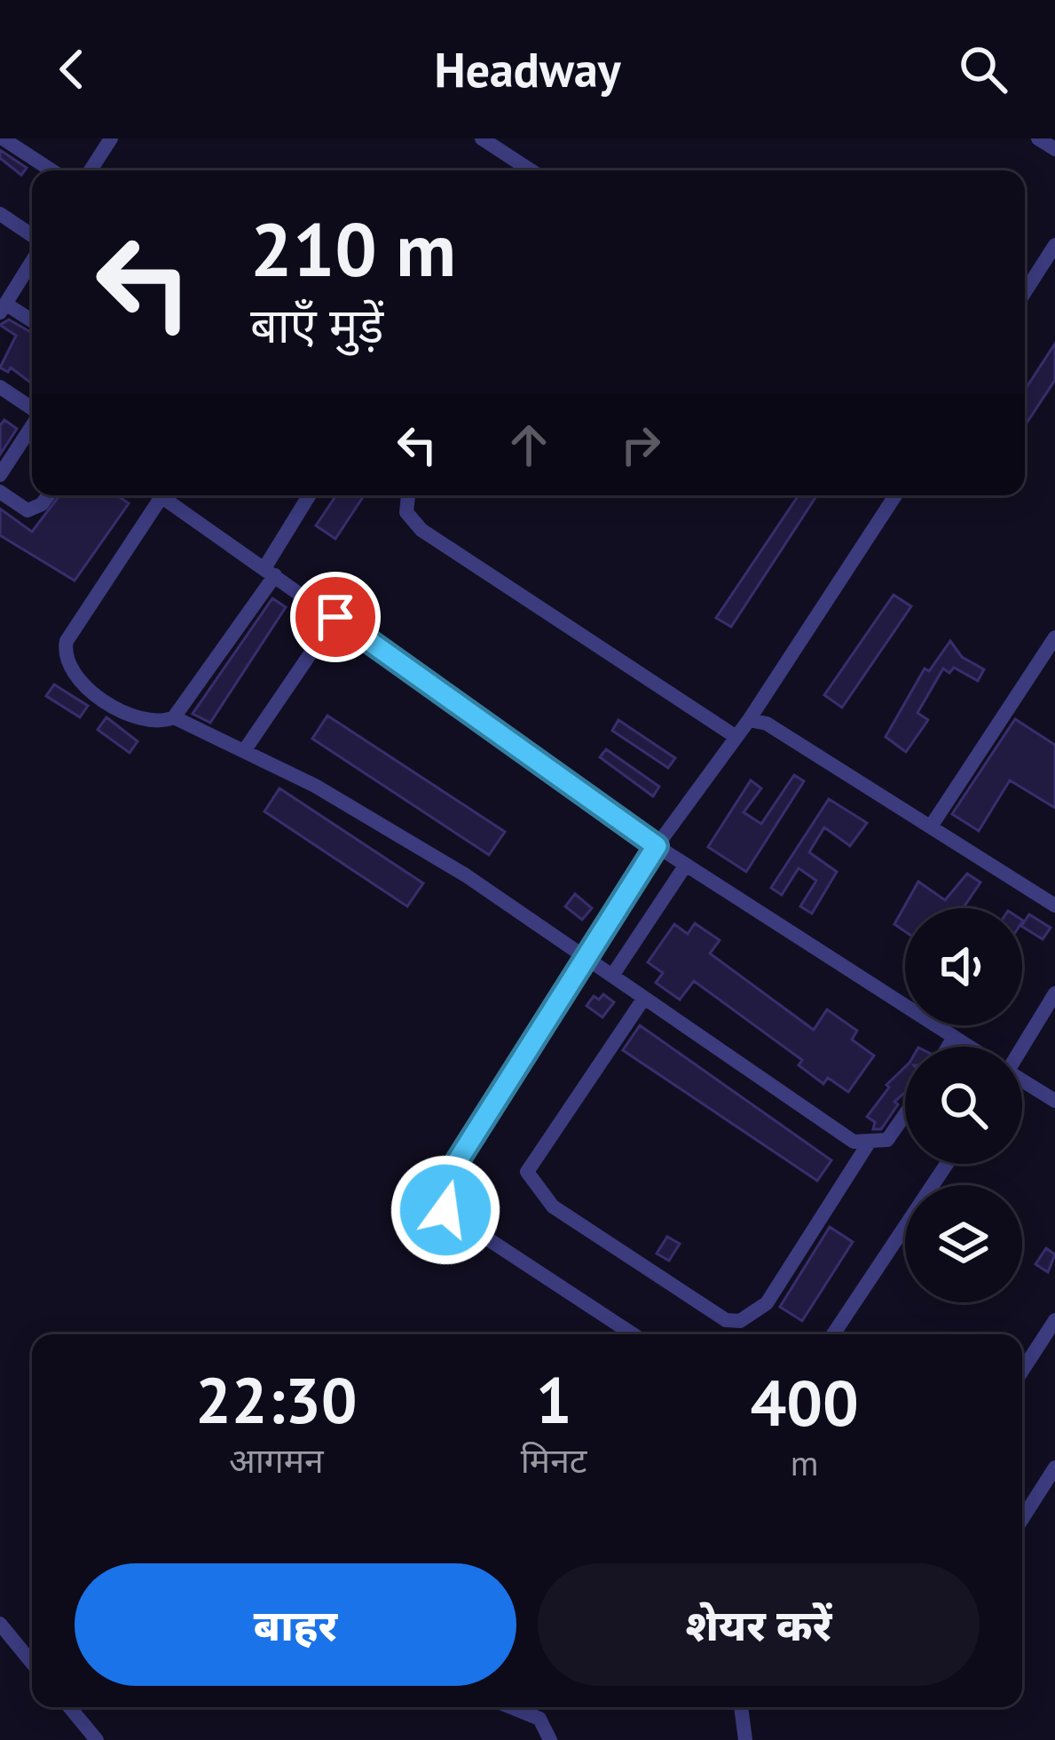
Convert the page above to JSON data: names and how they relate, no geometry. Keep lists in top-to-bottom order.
{
  "page": {
    "header": "Headway",
    "turn": ["210 m", "बाएँ मुड़ें"],
    "eta": [
      "22:30",
      "आगमन",
      "1",
      "मिनट",
      "400",
      "m"
    ],
    "buttons": ["बाहर", "शेयर करें"]
  }
}
